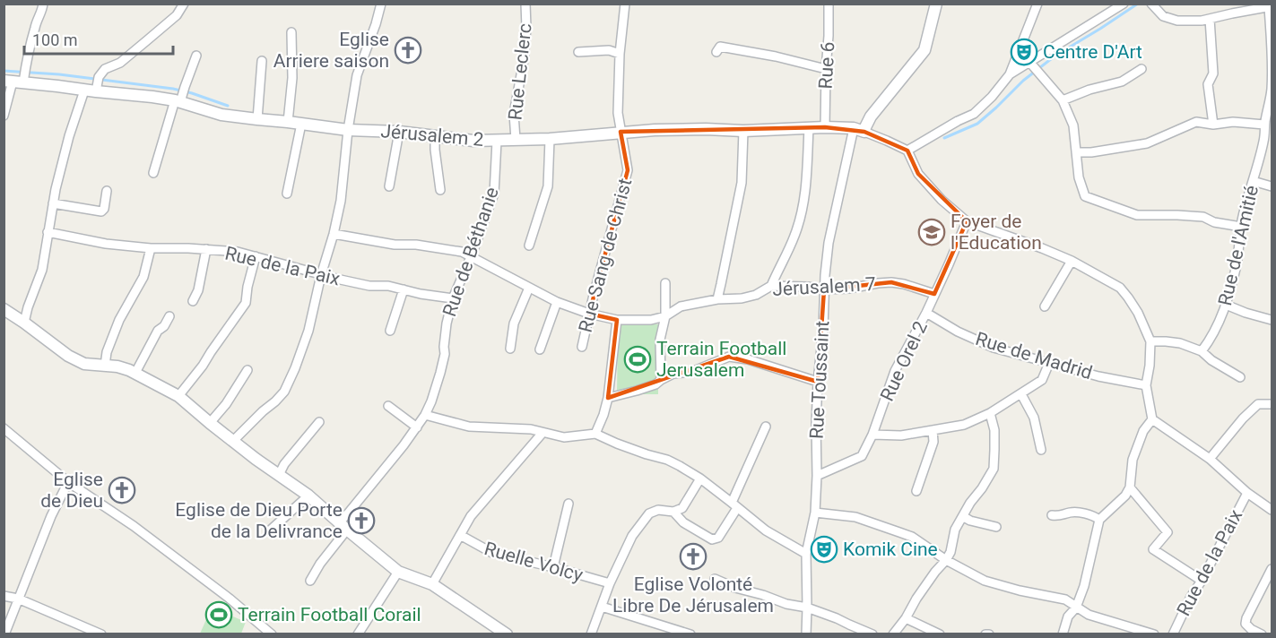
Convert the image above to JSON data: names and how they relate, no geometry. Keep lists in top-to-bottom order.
{
  "streets": {
    "street": [
      "Rue 6",
      "Rue Leclerc",
      "Jérusalem 2",
      "Rue de l'Amitié",
      "Rue de Béthanie",
      "Rue Sang de Christ",
      "Rue de la Paix",
      "Jérusalem 7",
      "Rue de Madrid",
      "Rue Orel 2",
      "Rue Toussaint",
      "Ruelle Volcy"
    ]
  },
  "crossings": [
    ["Rue 6", "Jérusalem 2"],
    ["Rue Leclerc", "Jérusalem 2"],
    ["Jérusalem 2", "Rue de Béthanie"],
    ["Jérusalem 2", "Rue Sang de Christ"],
    ["Jérusalem 2", "Rue Toussaint"],
    ["Rue de Béthanie", "Rue de la Paix"],
    ["Rue de Béthanie", "Jérusalem 7"],
    ["Rue Sang de Christ", "Jérusalem 7"],
    ["Jérusalem 7", "Rue Orel 2"],
    ["Jérusalem 7", "Rue Toussaint"],
    ["Rue de Madrid", "Rue Orel 2"],
    ["Rue Orel 2", "Rue Toussaint"]
  ],
  "places": {
    "church": [
      "Eglise Arriere saison",
      "Eglise de Dieu",
      "Eglise de Dieu Porte de la Delivrance",
      "Eglise Volonté Libre De Jérusalem"
    ],
    "theatre": ["Centre D'Art", "Komik Cine"],
    "school or university": ["Foyer de l'Education"],
    "sports": ["Terrain Football Jerusalem", "Terrain Football Corail"]
  },
  "scale_bar": "100 m"
}
